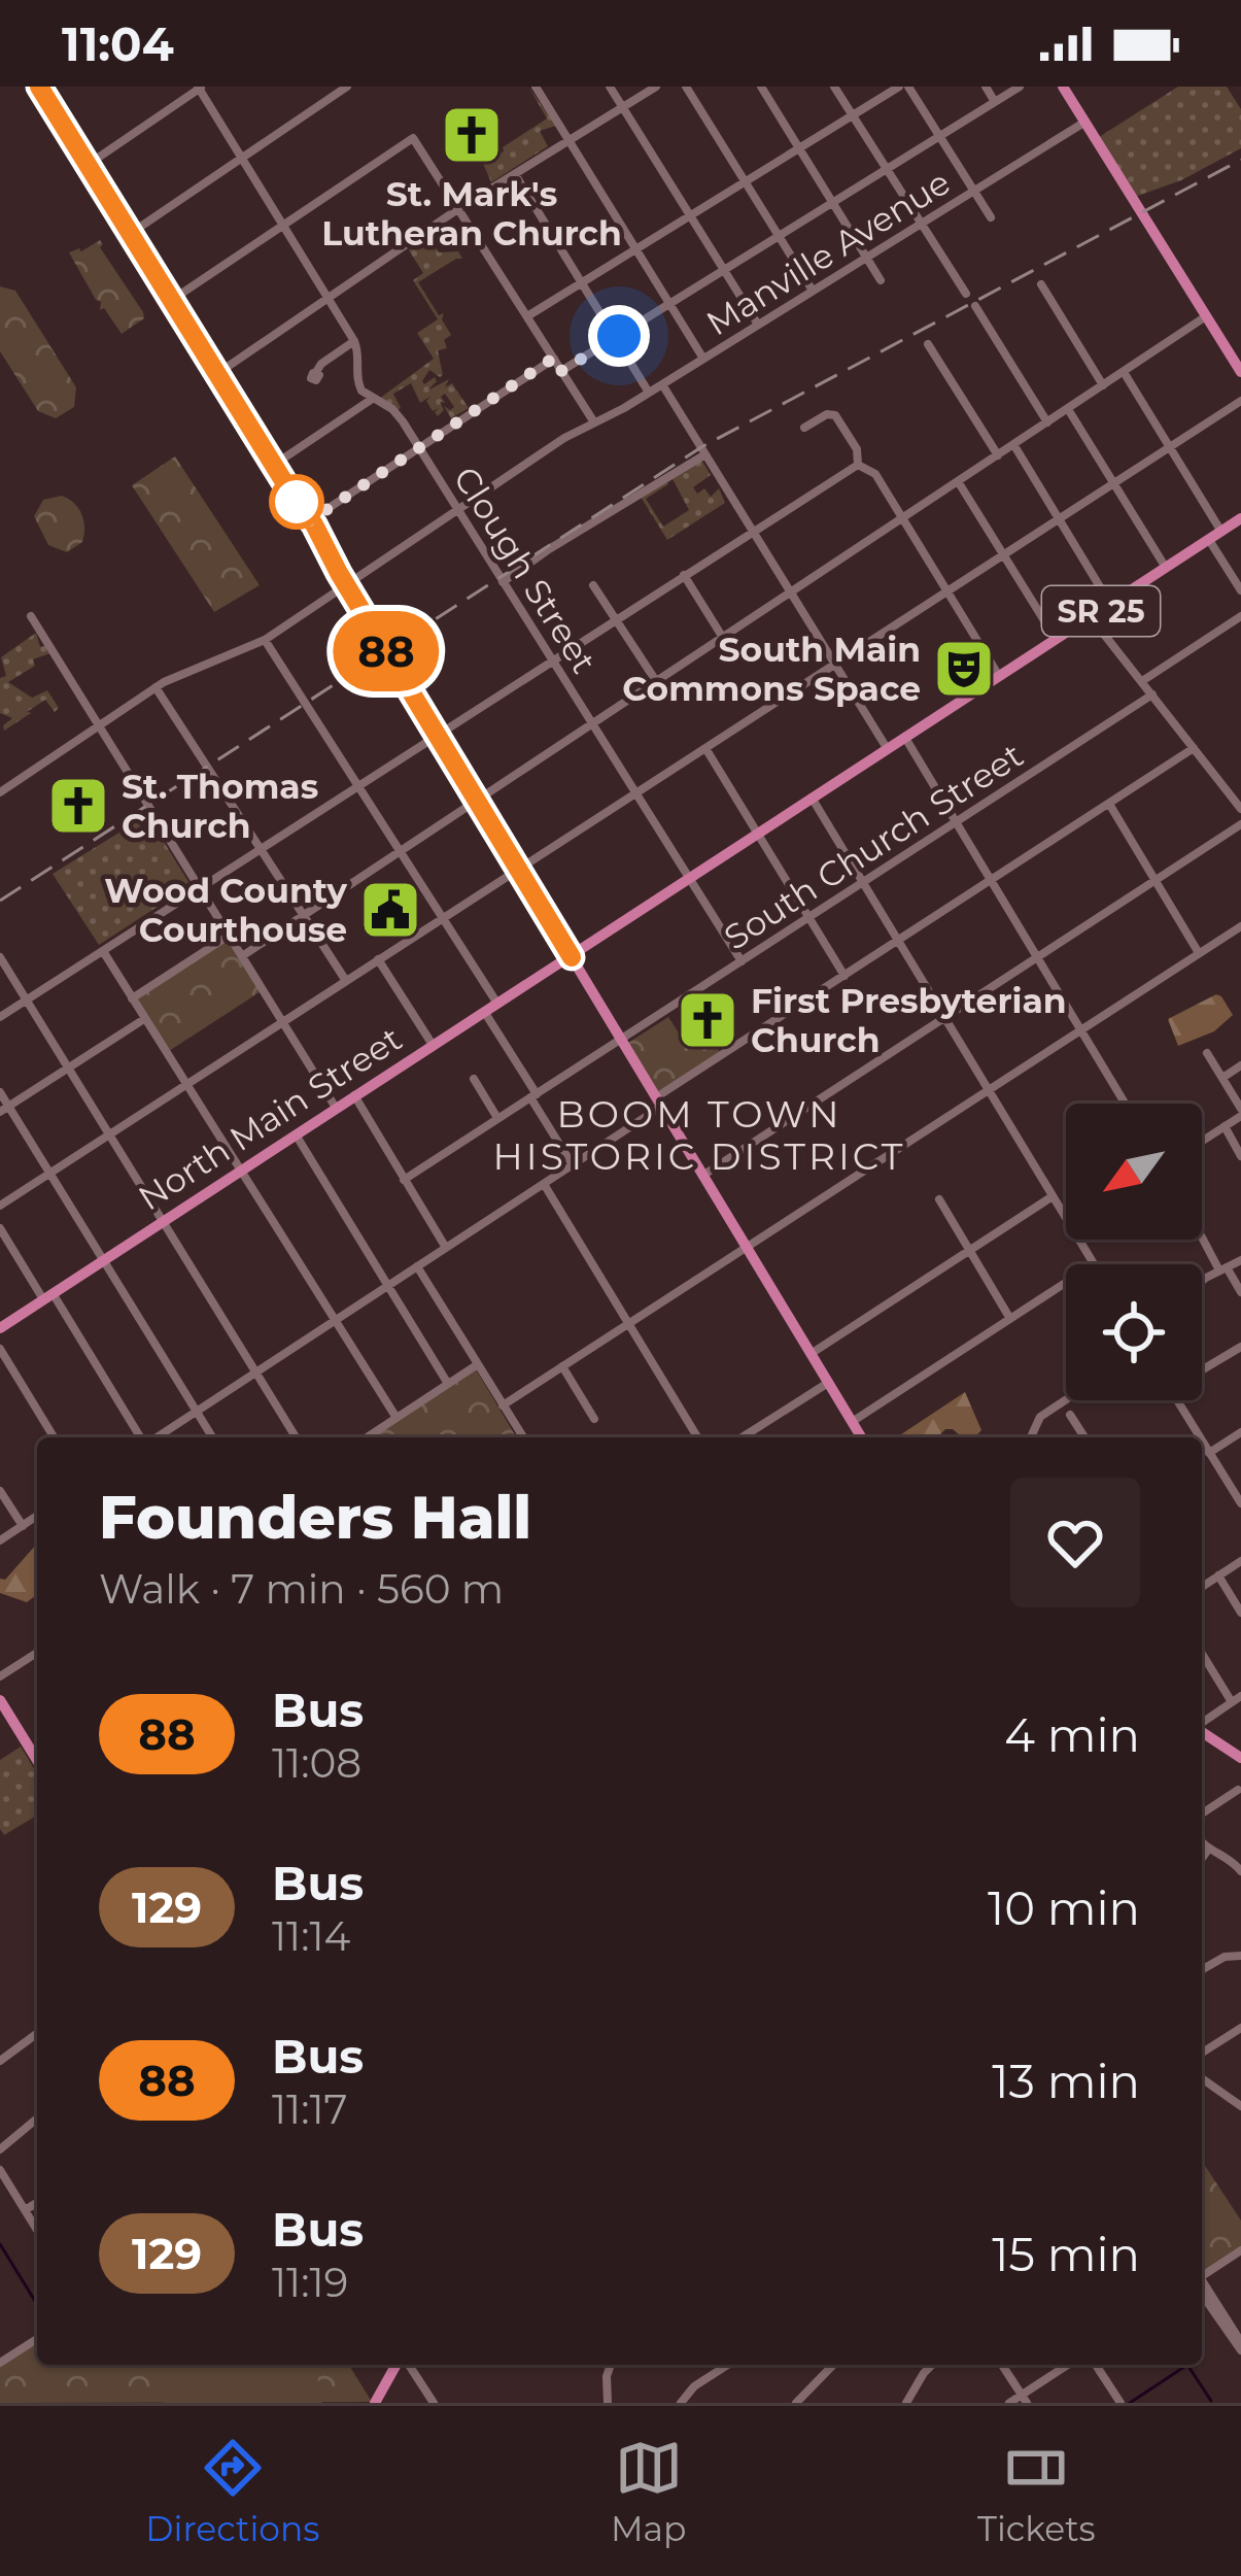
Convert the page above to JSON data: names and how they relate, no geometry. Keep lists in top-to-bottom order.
{
  "streets": {
    "main road": ["SR 25", "North Main Street"],
    "street": ["Manville Avenue", "Clough Street", "South Church Street"]
  },
  "crossings": [
    ["Manville Avenue", "Clough Street"],
    ["Clough Street", "SR 25"],
    ["Clough Street", "South Church Street"],
    ["SR 25", "North Main Street"]
  ],
  "districts": ["BOOM TOWN HISTORIC DISTRICT"],
  "places": {
    "church": ["St. Mark's Lutheran Church", "St. Thomas Church", "First Presbyterian Church"],
    "theatre": ["South Main Commons Space"],
    "public building": ["Wood County Courthouse"]
  },
  "lines": ["bus line 88"],
  "north": "bottom left",
  "page": {
    "status": "11:04",
    "on_map": "88",
    "heading": ["Founders Hall", "Walk · 7 min · 560 m"],
    "list": [
      {
        "mark": "88",
        "name": "Bus",
        "note": "11:08",
        "value": "4 min"
      },
      {
        "mark": "129",
        "name": "Bus",
        "note": "11:14",
        "value": "10 min"
      },
      {
        "mark": "88",
        "name": "Bus",
        "note": "11:17",
        "value": "13 min"
      },
      {
        "mark": "129",
        "name": "Bus",
        "note": "11:19",
        "value": "15 min"
      }
    ],
    "tabs": ["Directions", "Map", "Tickets"]
  }
}
